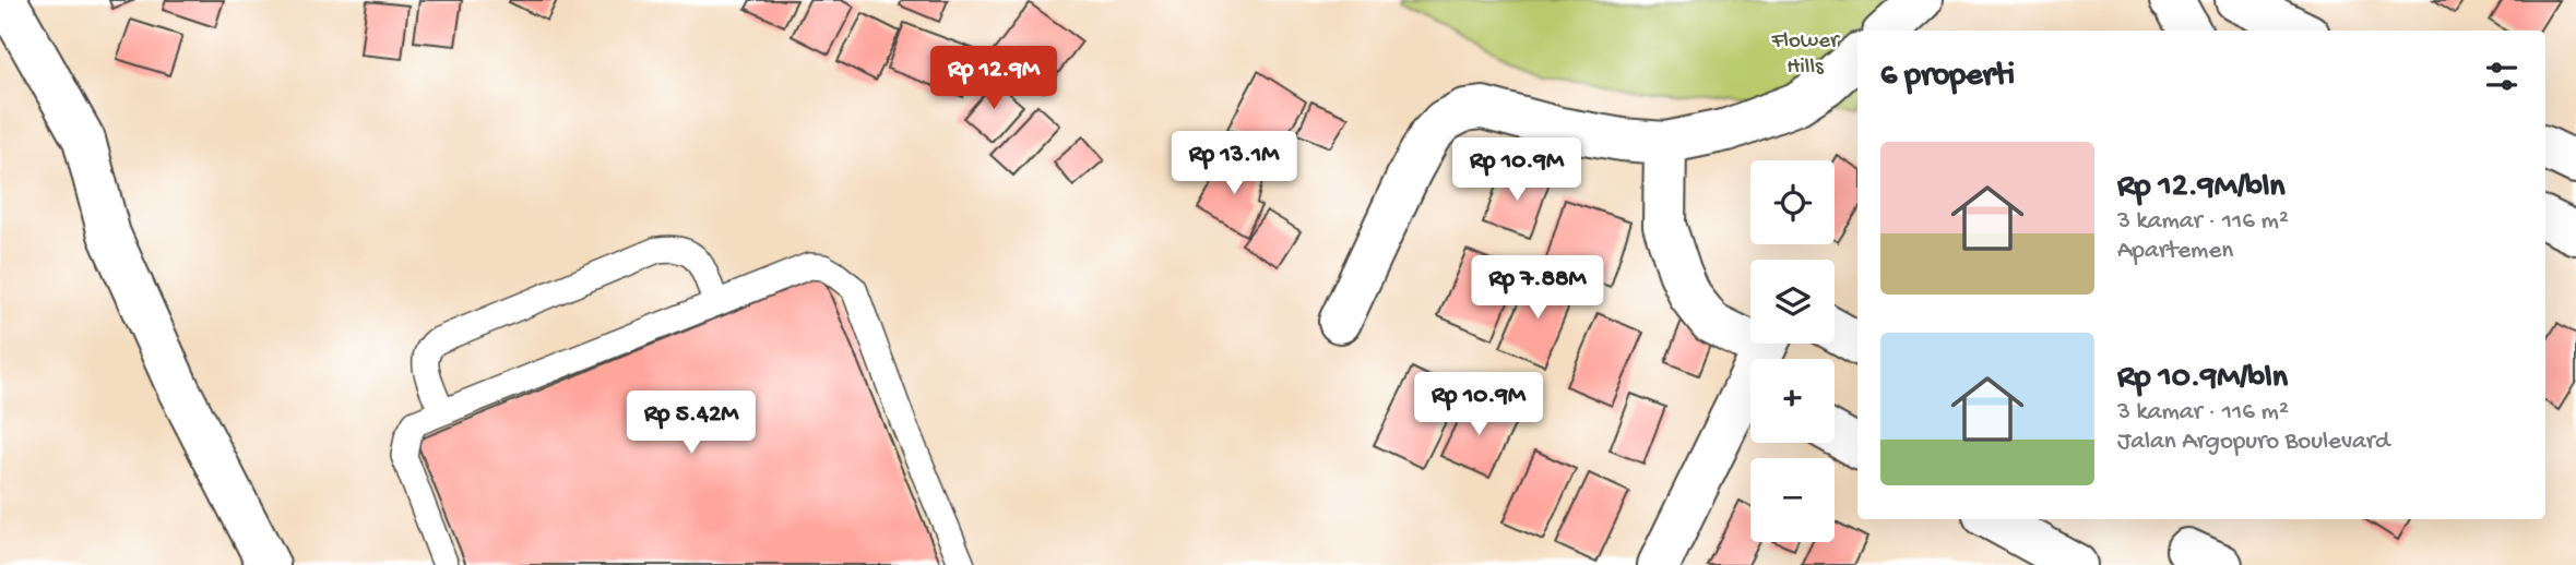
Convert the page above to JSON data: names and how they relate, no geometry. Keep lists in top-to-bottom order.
{
  "parks": ["Flower Hills"],
  "page": {
    "heading": "6 properti",
    "price": [
      "Rp 12.9M",
      "Rp 13.1M",
      "Rp 10.9M",
      "Rp 7.88M",
      "Rp 10.9M",
      "Rp 5.42M"
    ],
    "list": [
      {
        "name": "Rp 12.9M/bln",
        "note": "3 kamar · 116 m² · Apartemen"
      },
      {
        "name": "Rp 10.9M/bln",
        "note": "3 kamar · 116 m² · Jalan Argopuro Boulevard"
      }
    ],
    "map_buttons": ["+", "−"]
  }
}
